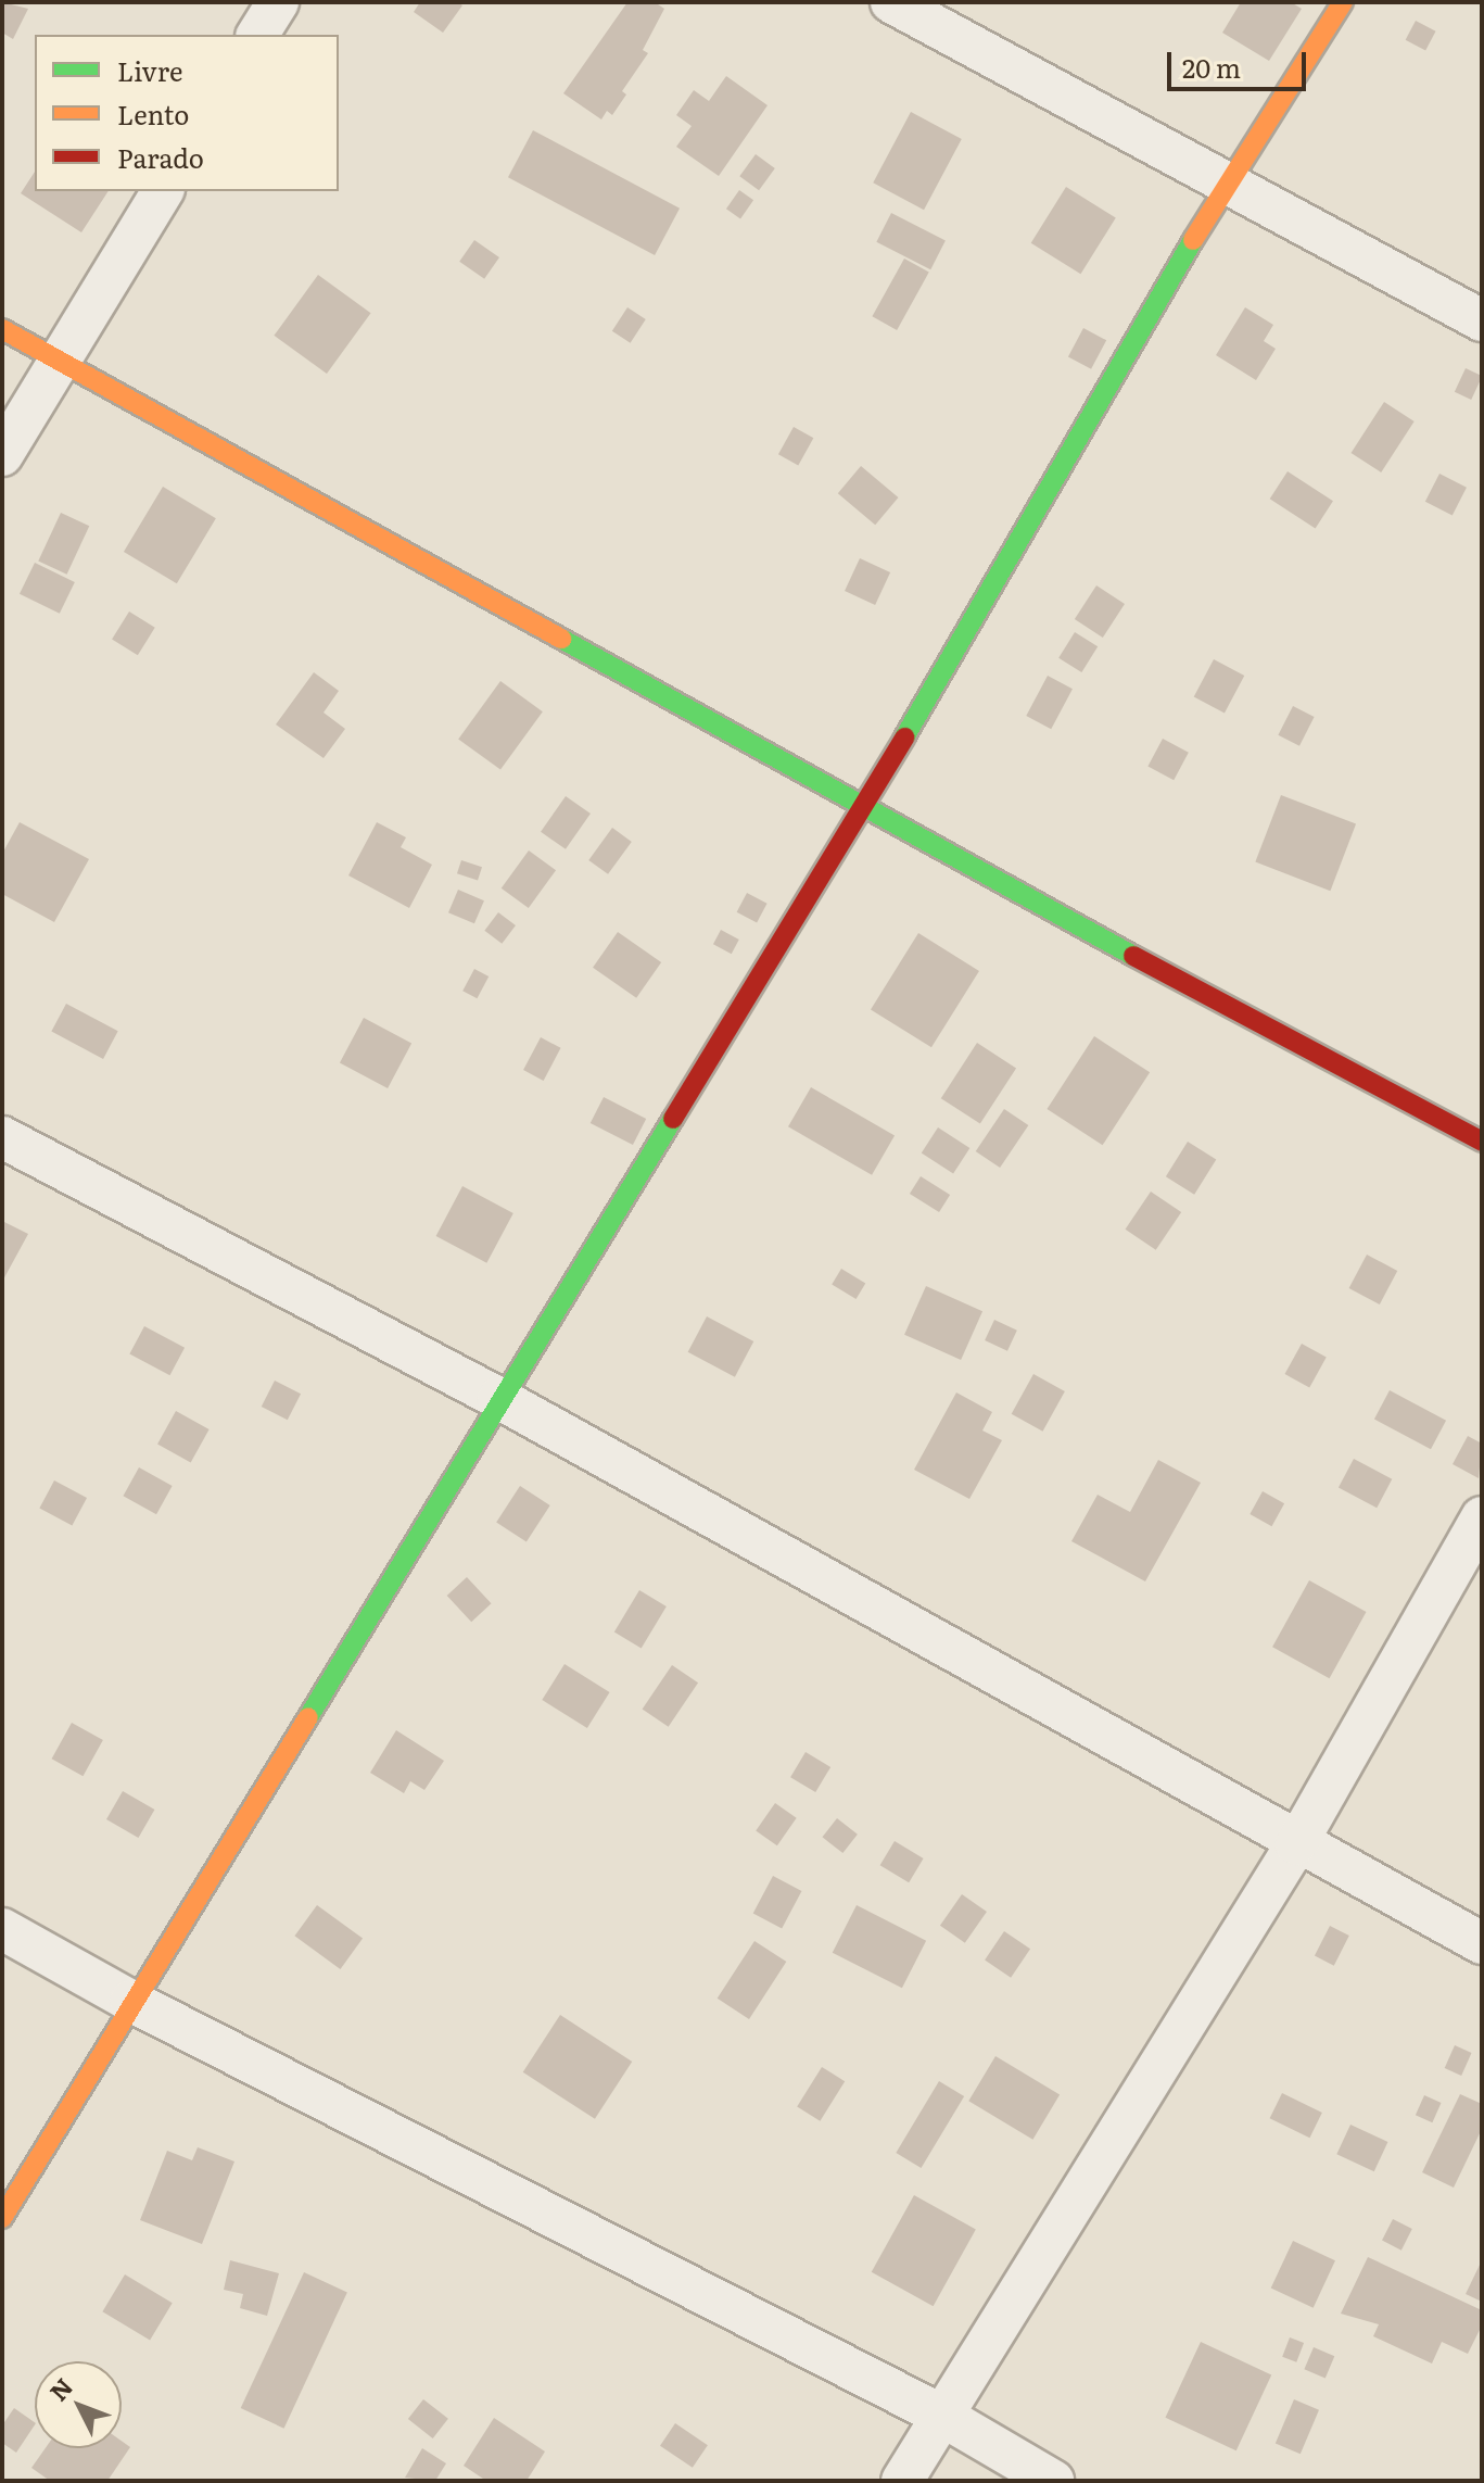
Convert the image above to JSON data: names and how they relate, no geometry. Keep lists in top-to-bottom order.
{
  "legend": ["Livre", "Lento", "Parado"],
  "scale_bar": "20 m",
  "north": "top left"
}
